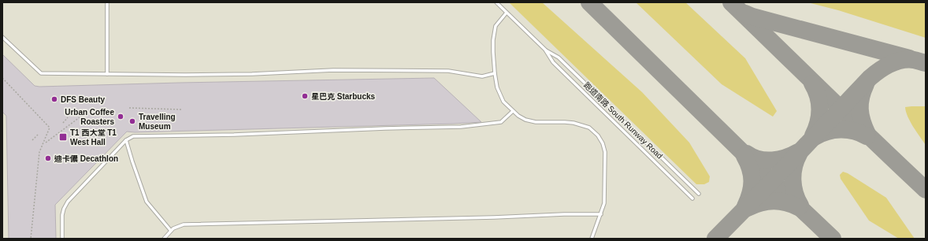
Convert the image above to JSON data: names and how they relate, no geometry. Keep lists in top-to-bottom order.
{
  "streets": {
    "lane": ["跑道南路 South Runway Road"]
  },
  "places": {
    "other": [
      "星巴克 Starbucks",
      "DFS Beauty",
      "Urban Coffee Roasters",
      "Travelling Museum",
      "迪卡儂 Decathlon"
    ],
    "transit": ["T1 西大堂 T1 West Hall"]
  }
}
